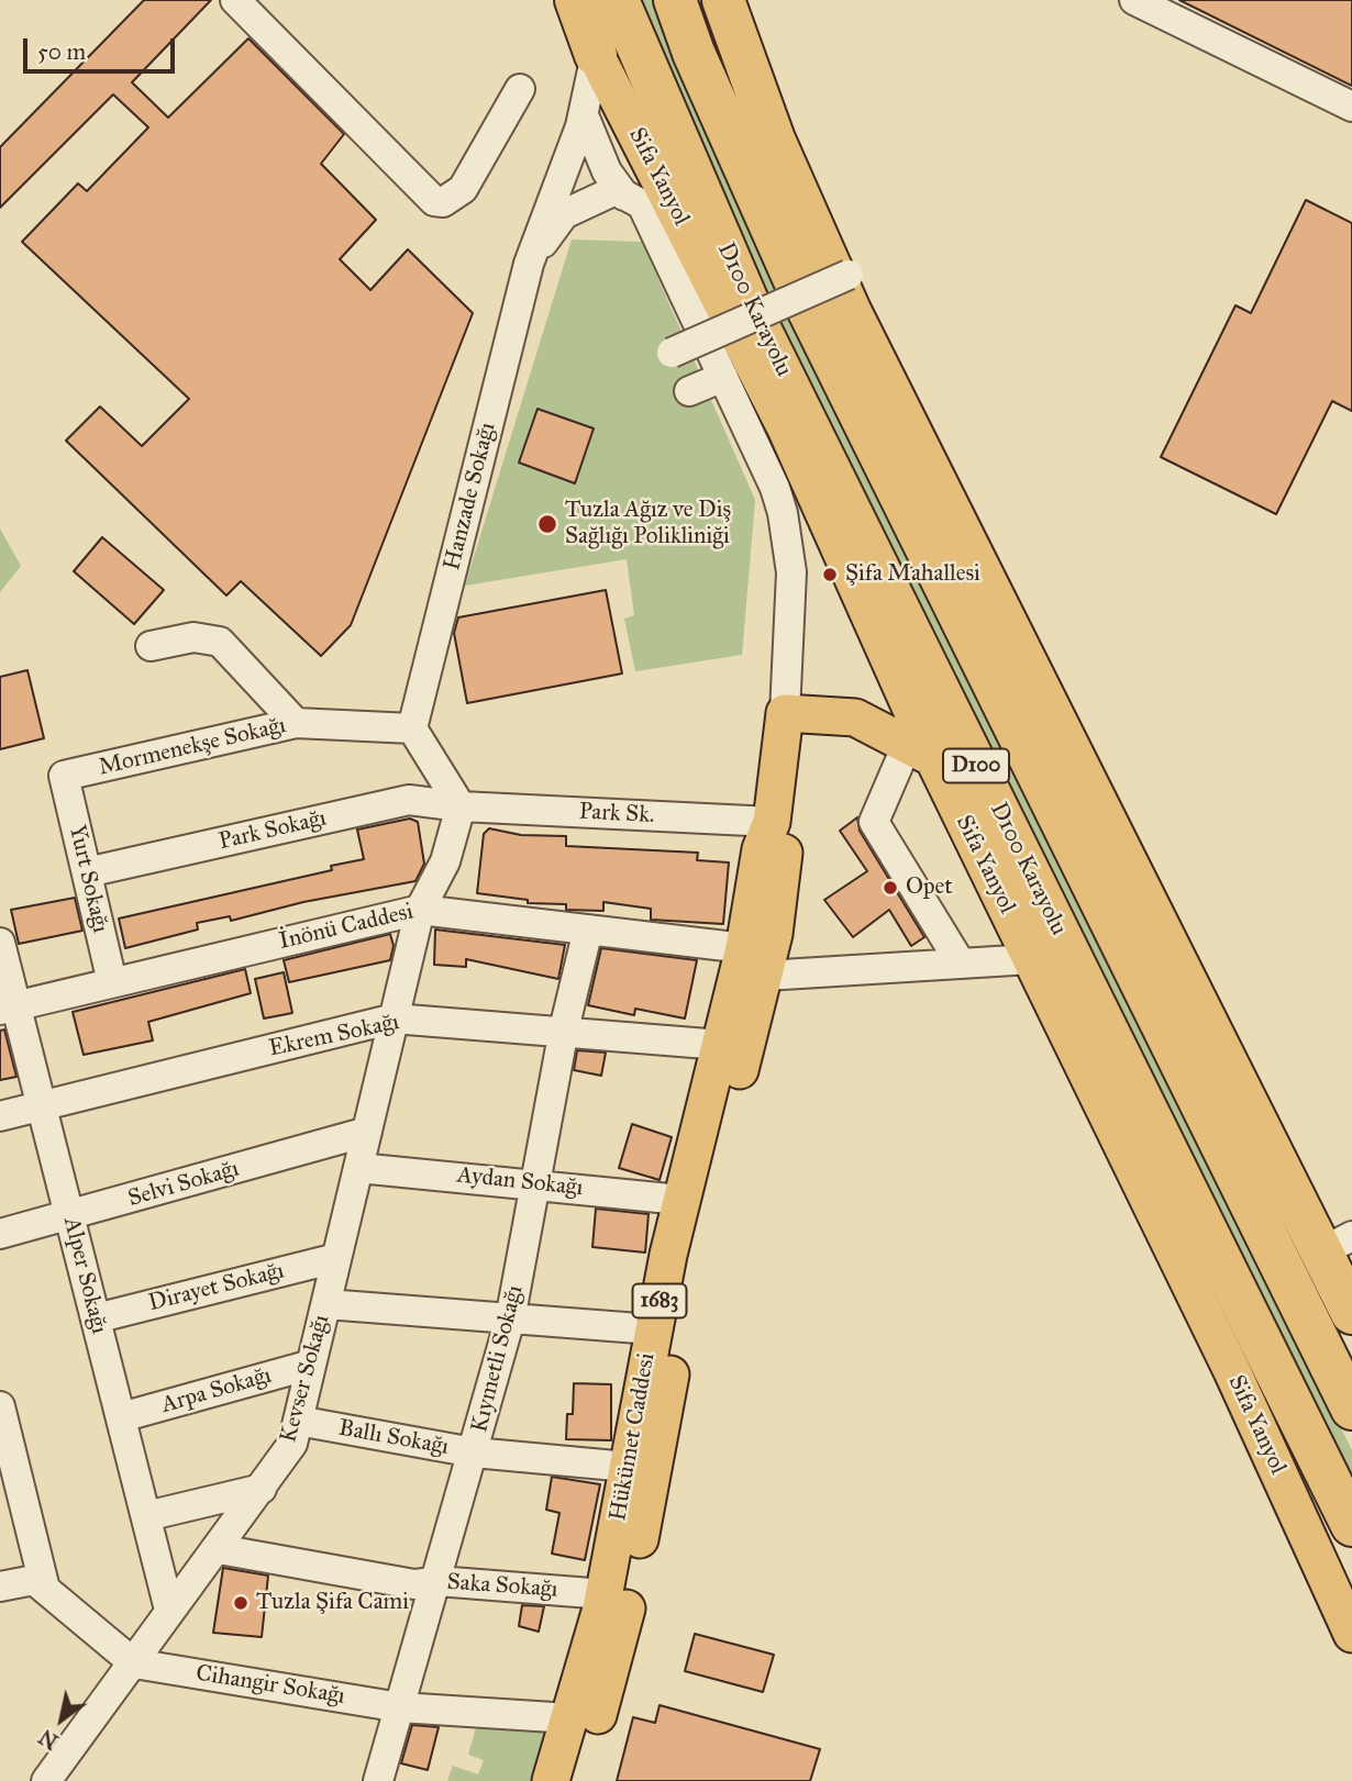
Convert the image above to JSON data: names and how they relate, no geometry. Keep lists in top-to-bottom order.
{
  "streets": {
    "highway": ["D100 Karayolu", "D100"],
    "main road": ["Sifa Yanyol", "1683", "Hükümet Caddesi"],
    "street": [
      "Hanzade Sokağı",
      "Mormenekşe Sokağı",
      "Park Sk.",
      "Park Sokağı",
      "Yurt Sokağı",
      "İnönü Caddesi",
      "Ekrem Sokağı",
      "Aydan Sokağı",
      "Selvi Sokağı",
      "Alper Sokağı",
      "Dirayet Sokağı",
      "Kıymetli Sokağı",
      "Kevser Sokağı",
      "Arpa Sokağı",
      "Ballı Sokağı",
      "Saka Sokağı",
      "Cihangir Sokağı"
    ]
  },
  "crossings": [
    ["Sifa Yanyol", "Hanzade Sokağı"],
    ["Sifa Yanyol", "İnönü Caddesi"],
    ["Hanzade Sokağı", "Mormenekşe Sokağı"],
    ["Mormenekşe Sokağı", "Yurt Sokağı"],
    ["Park Sk.", "Park Sokağı"],
    ["Park Sk.", "Kevser Sokağı"],
    ["Park Sk.", "Hükümet Caddesi"],
    ["Park Sokağı", "Yurt Sokağı"],
    ["Park Sokağı", "Kevser Sokağı"],
    ["Yurt Sokağı", "İnönü Caddesi"],
    ["İnönü Caddesi", "Alper Sokağı"],
    ["İnönü Caddesi", "Kıymetli Sokağı"],
    ["İnönü Caddesi", "Kevser Sokağı"],
    ["İnönü Caddesi", "Hükümet Caddesi"],
    ["Ekrem Sokağı", "Alper Sokağı"],
    ["Ekrem Sokağı", "Kıymetli Sokağı"],
    ["Ekrem Sokağı", "Kevser Sokağı"],
    ["Ekrem Sokağı", "Hükümet Caddesi"],
    ["Aydan Sokağı", "Kıymetli Sokağı"],
    ["Aydan Sokağı", "Kevser Sokağı"],
    ["Aydan Sokağı", "Hükümet Caddesi"],
    ["Selvi Sokağı", "Alper Sokağı"],
    ["Selvi Sokağı", "Kevser Sokağı"],
    ["Alper Sokağı", "Dirayet Sokağı"],
    ["Alper Sokağı", "Kevser Sokağı"],
    ["Alper Sokağı", "Arpa Sokağı"],
    ["Dirayet Sokağı", "Kevser Sokağı"],
    ["Kıymetli Sokağı", "Ballı Sokağı"],
    ["Kıymetli Sokağı", "Saka Sokağı"],
    ["Kıymetli Sokağı", "Cihangir Sokağı"],
    ["Kevser Sokağı", "Arpa Sokağı"],
    ["Kevser Sokağı", "Ballı Sokağı"],
    ["Kevser Sokağı", "Saka Sokağı"],
    ["Kevser Sokağı", "Cihangir Sokağı"],
    ["Hükümet Caddesi", "Ballı Sokağı"],
    ["Hükümet Caddesi", "Saka Sokağı"],
    ["Hükümet Caddesi", "Cihangir Sokağı"]
  ],
  "places": [
    "Tuzla Ağız ve Diş Sağlığı Polikliniği",
    "Şifa Mahallesi",
    "Opet",
    "Tuzla Şifa Cami"
  ],
  "scale_bar": "50 m",
  "north": "bottom left"
}
